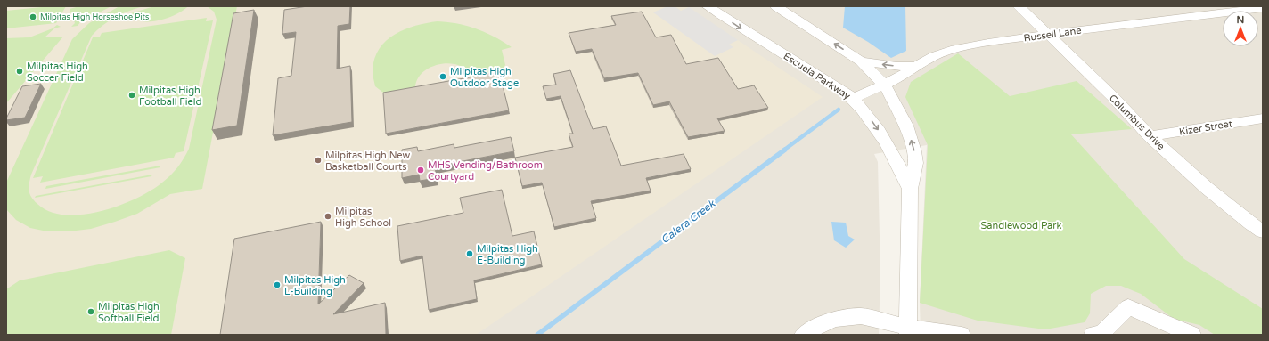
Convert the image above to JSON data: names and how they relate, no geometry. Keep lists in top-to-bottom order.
{
  "streets": {
    "street": [
      "Russell Lane",
      "Escuela Parkway",
      "Columbus Drive",
      "Kizer Street"
    ]
  },
  "crossings": [
    ["Russell Lane", "Escuela Parkway"],
    ["Russell Lane", "Columbus Drive"],
    ["Columbus Drive", "Kizer Street"]
  ],
  "water": ["Calera Creek"],
  "parks": ["Sandlewood Park"],
  "places": [
    "Milpitas High Horseshoe Pits",
    "Milpitas High Soccer Field",
    "Milpitas High Outdoor Stage",
    "Milpitas High Football Field",
    "Milpitas High New Basketball Courts",
    "MHS Vending/Bathroom Courtyard",
    "Milpitas High School",
    "Milpitas High E-Building",
    "Milpitas High L-Building",
    "Milpitas High Softball Field"
  ],
  "north": "top"
}
